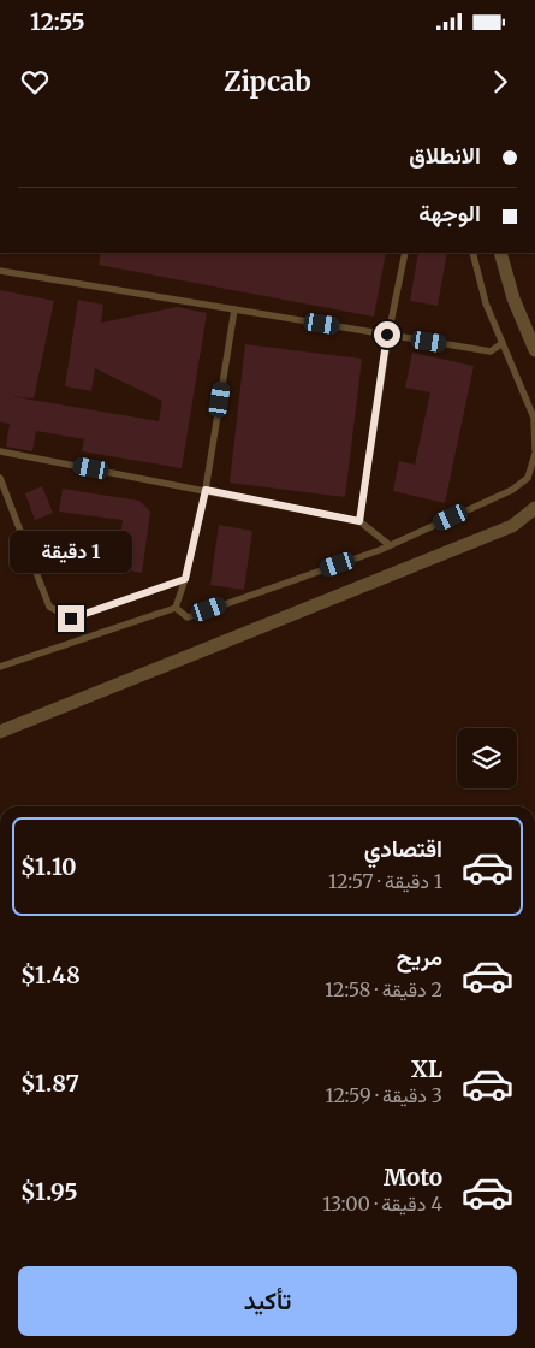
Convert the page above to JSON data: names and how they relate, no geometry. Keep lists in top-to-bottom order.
{
  "page": {
    "status": "12:55",
    "header": "Zipcab",
    "banner": ["الانطلاق", "الوجهة"],
    "bubble": "1 دقيقة",
    "list": [
      {
        "name": "اقتصادي",
        "note": "1 دقيقة · 12:57",
        "value": "$1.10"
      },
      {
        "name": "مريح",
        "note": "2 دقيقة · 12:58",
        "value": "$1.48"
      },
      {
        "name": "XL",
        "note": "3 دقيقة · 12:59",
        "value": "$1.87"
      },
      {
        "name": "Moto",
        "note": "4 دقيقة · 13:00",
        "value": "$1.95"
      }
    ],
    "buttons": "تأكيد"
  }
}
